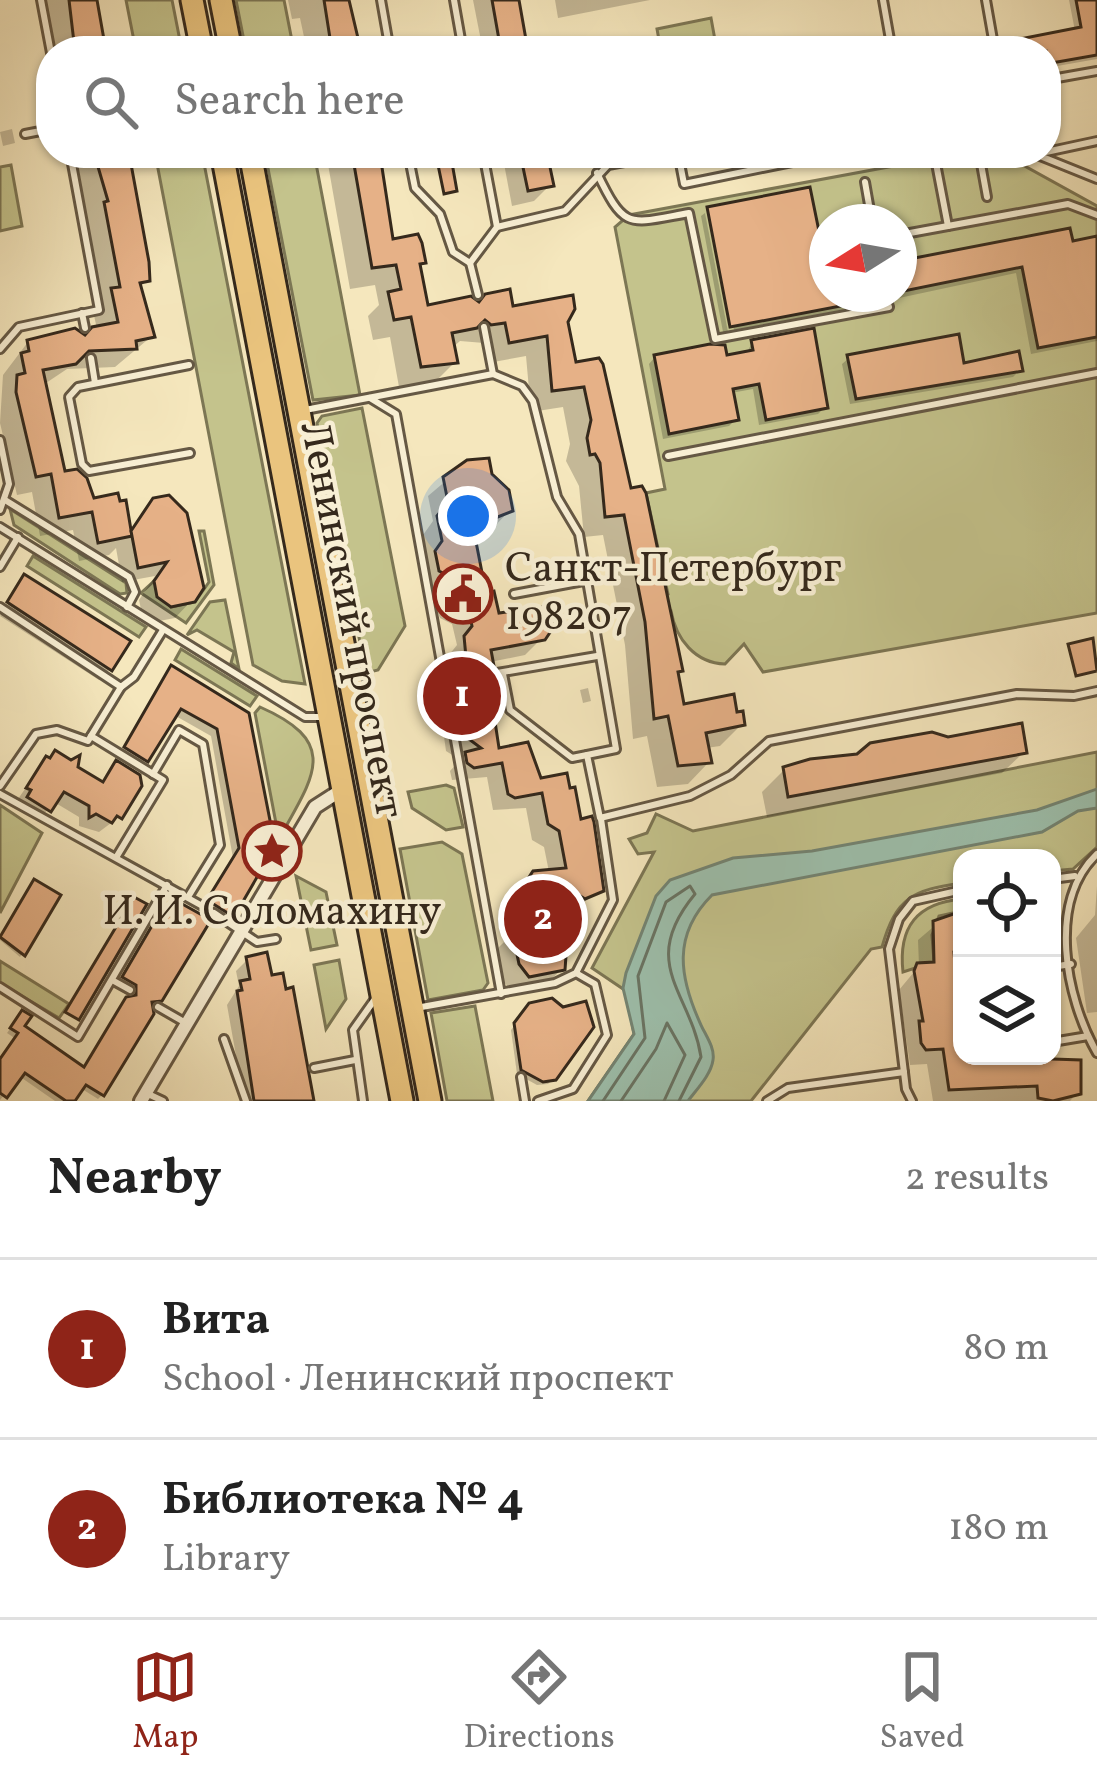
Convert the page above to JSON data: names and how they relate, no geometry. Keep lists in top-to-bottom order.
{
  "streets": {
    "main road": ["Ленинский проспект"]
  },
  "places": {
    "public building": ["Санкт-Петербург 198207"],
    "place": ["И. И. Соломахину"]
  },
  "north": "left",
  "page": {
    "search": "Search here",
    "pins": ["1", "2"],
    "heading": ["Nearby", "2 results"],
    "list": [
      {
        "mark": "1",
        "name": "Вита",
        "note": "School · Ленинский проспект",
        "value": "80 m"
      },
      {
        "mark": "2",
        "name": "Библиотека № 4",
        "note": "Library",
        "value": "180 m"
      }
    ],
    "nav": ["Map", "Directions", "Saved"]
  }
}
